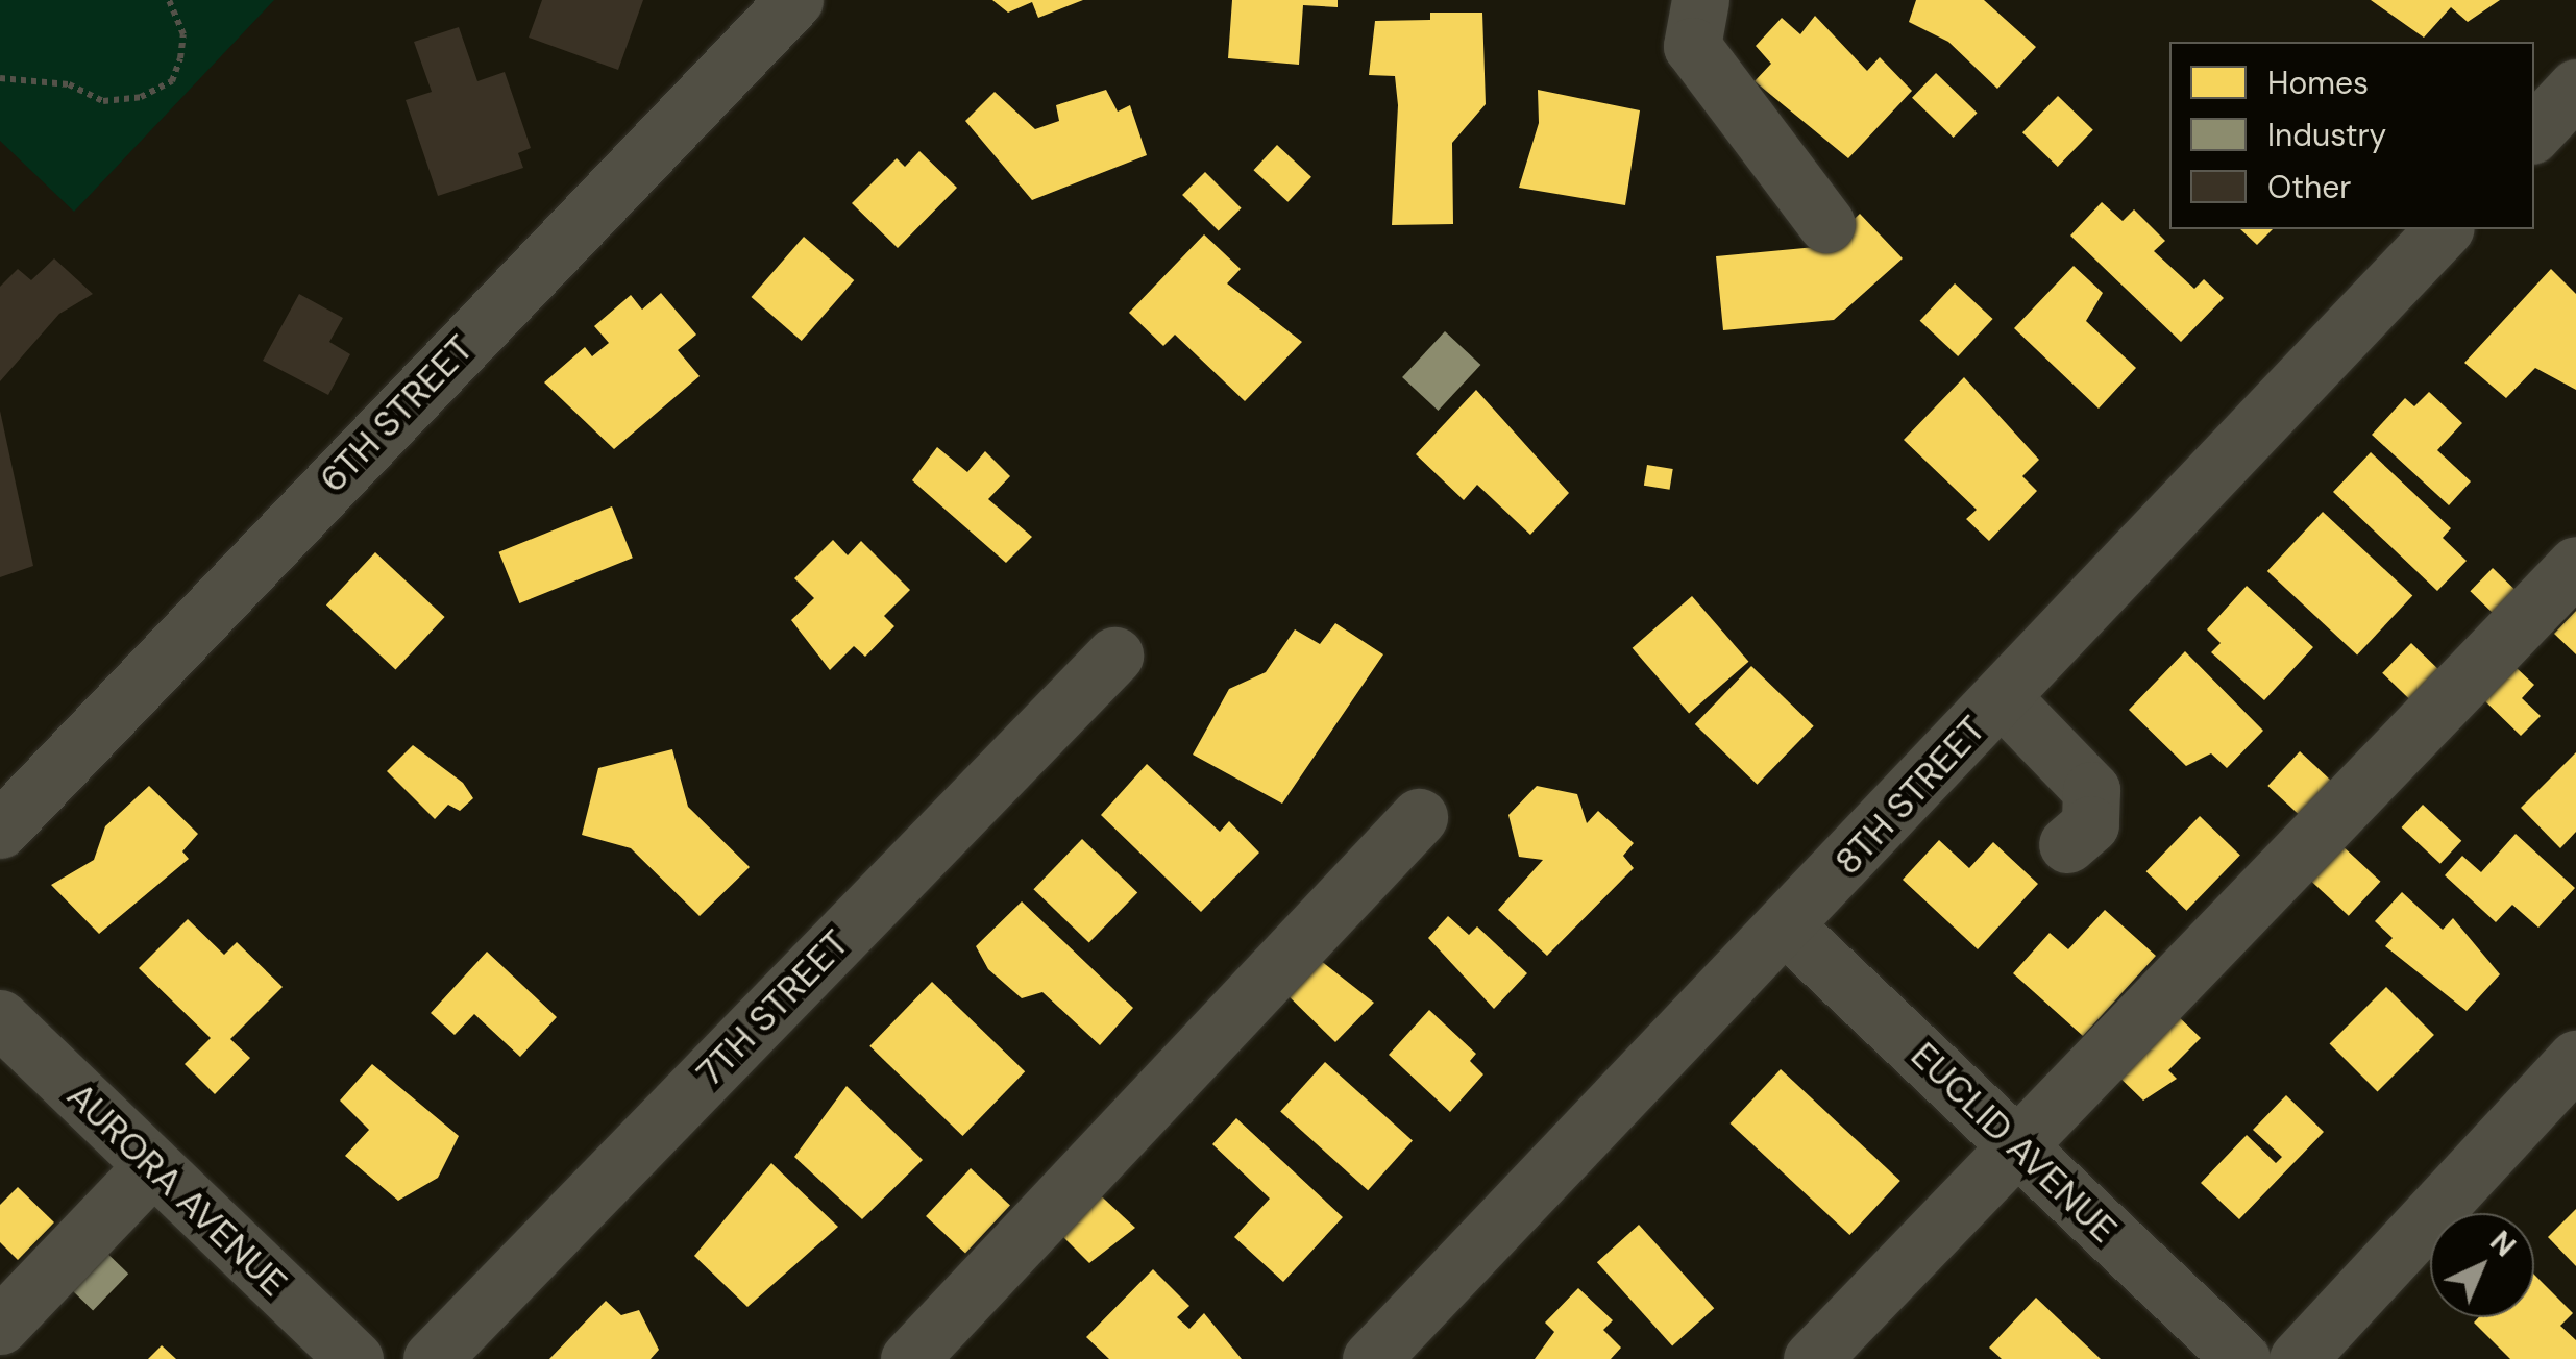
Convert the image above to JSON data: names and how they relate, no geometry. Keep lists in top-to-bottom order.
{
  "streets": {
    "street": [
      "6TH STREET",
      "8TH STREET",
      "7TH STREET",
      "EUCLID AVENUE",
      "AURORA AVENUE"
    ]
  },
  "crossings": [
    ["8TH STREET", "EUCLID AVENUE"]
  ],
  "legend": ["Homes", "Industry", "Other"],
  "north": "top right"
}
